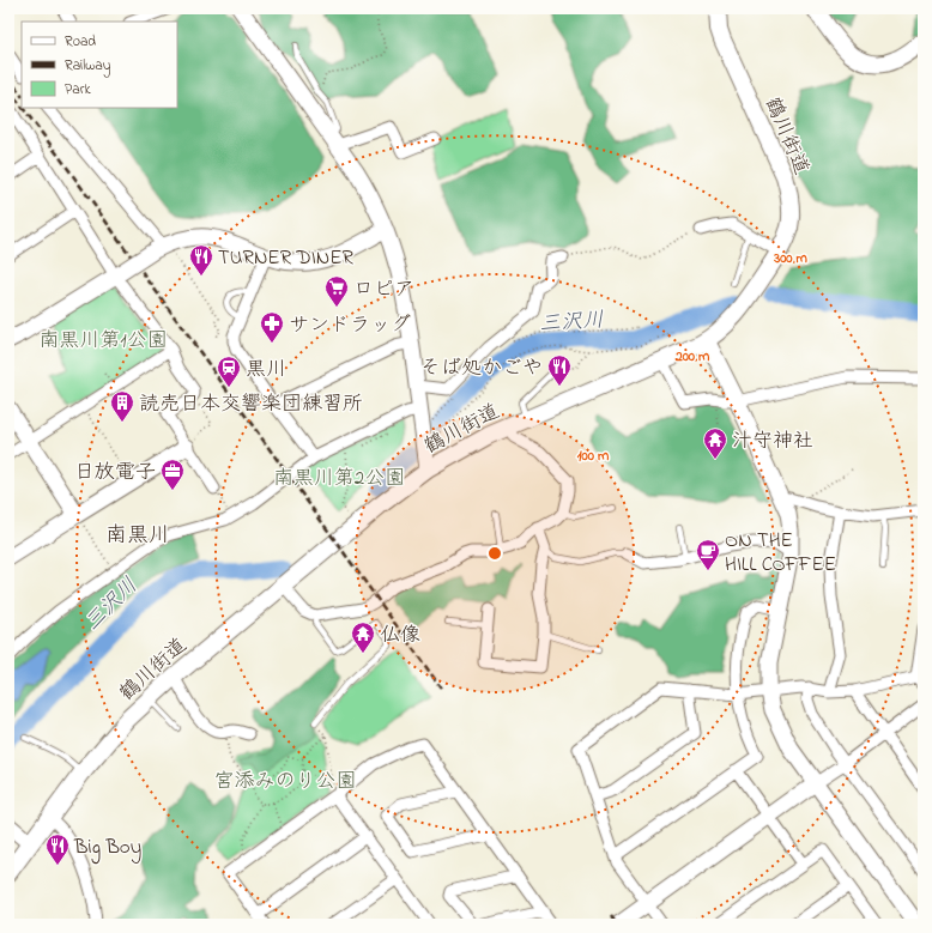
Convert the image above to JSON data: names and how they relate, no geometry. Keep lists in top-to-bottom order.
{
  "streets": {
    "main road": ["鶴川街道"]
  },
  "districts": ["南黒川"],
  "water": ["三沢川"],
  "parks": ["南黒川第1公園", "南黒川第2公園", "宮添みのり公園"],
  "places": {
    "restaurant": ["TURNER DINER", "そば処かごや", "Big Boy"],
    "supermarket": ["ロピア"],
    "pharmacy": ["サンドラッグ"],
    "station": ["黒川"],
    "building": ["読売日本交響楽団練習所"],
    "temple": ["汁守神社", "仏像"],
    "office": ["日放電子"],
    "cafe": ["ON THE HILL COFFEE"]
  },
  "legend": ["Road", "Railway", "Park"],
  "rings": ["300 m", "200 m", "100 m"]
}
